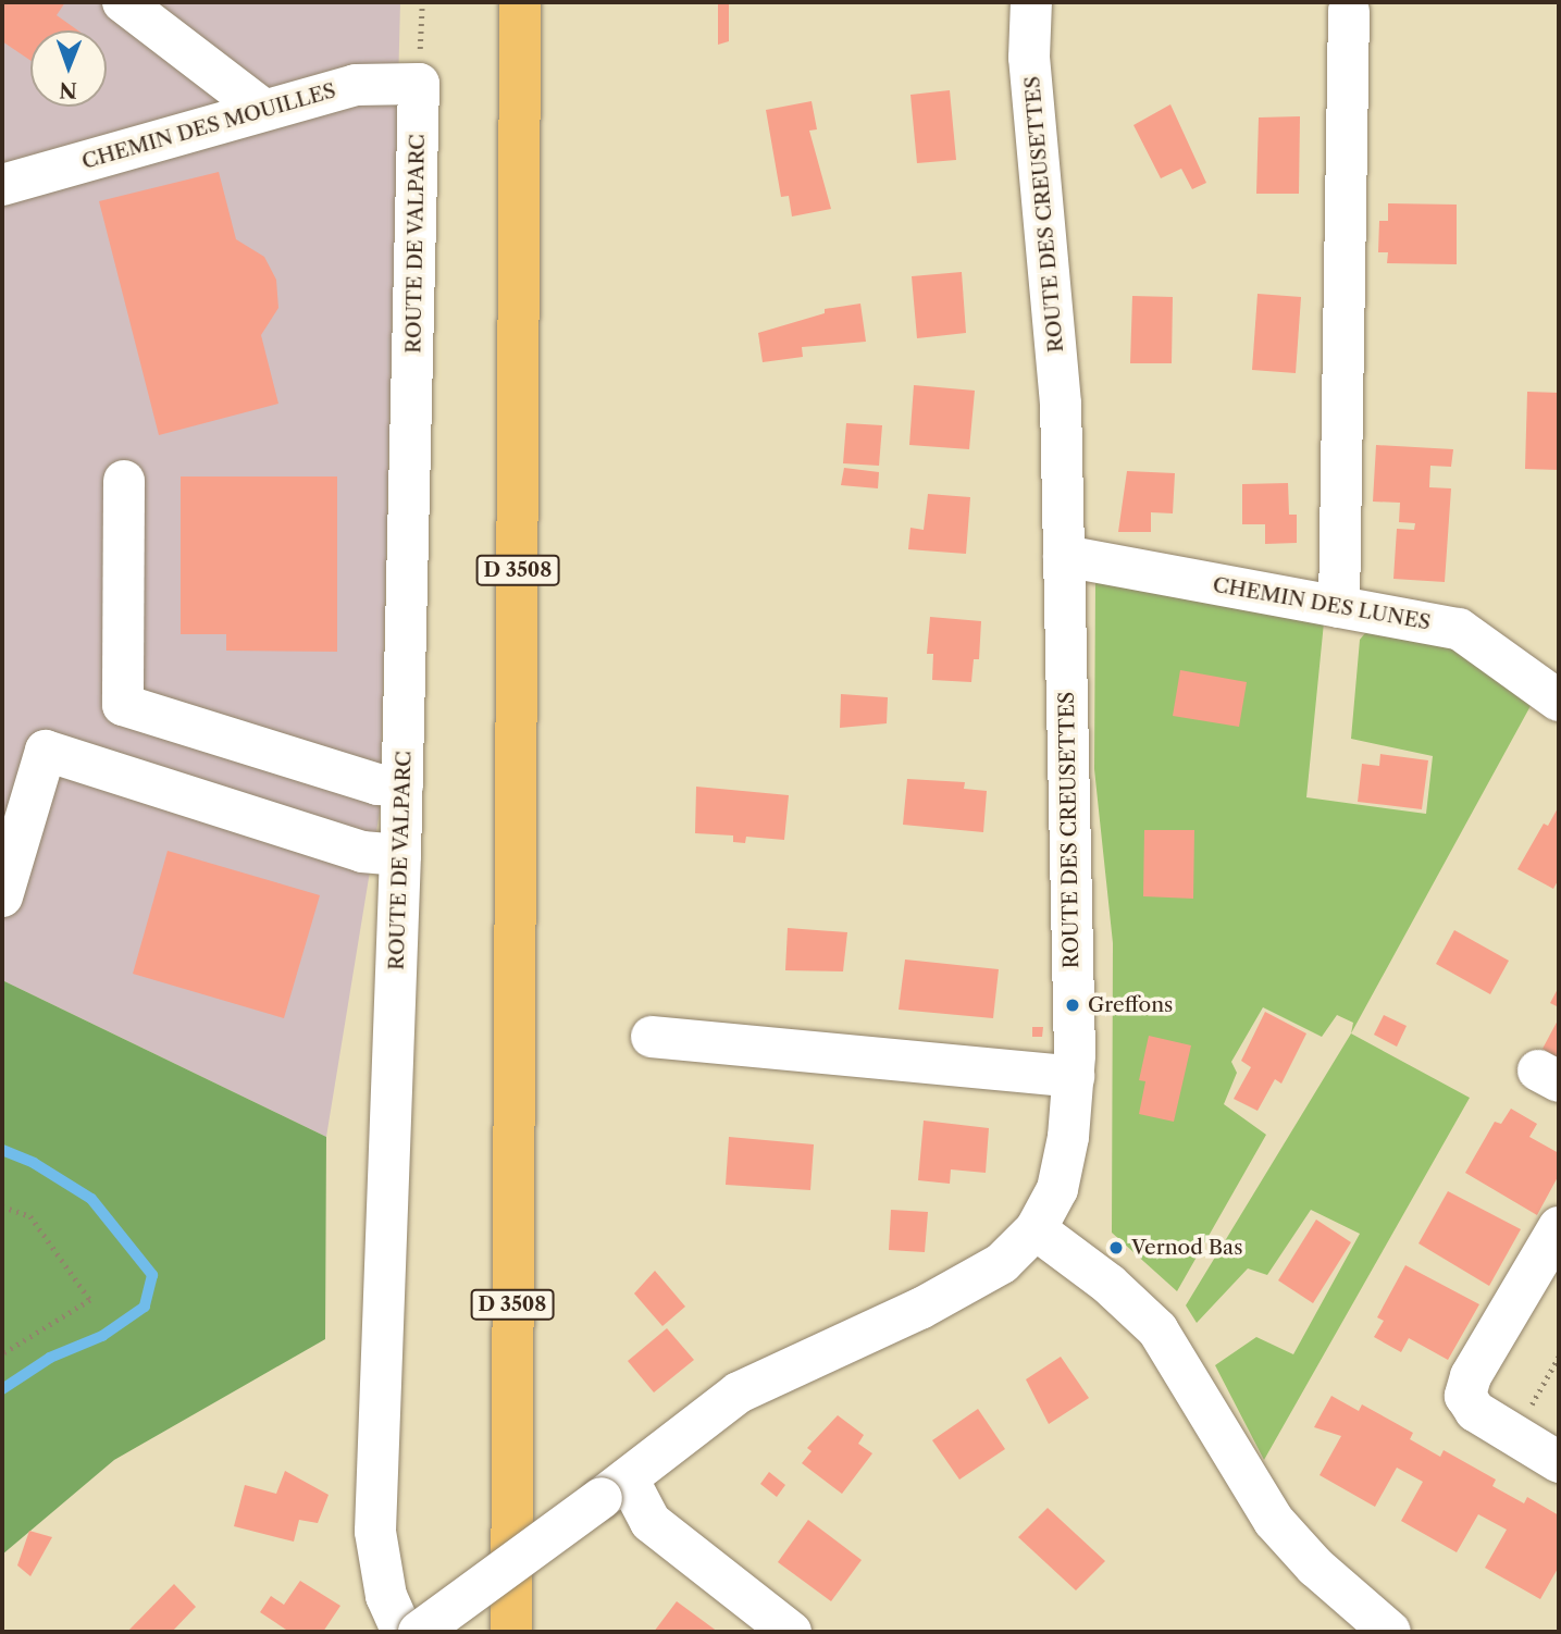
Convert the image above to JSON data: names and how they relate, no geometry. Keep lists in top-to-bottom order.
{
  "streets": {
    "highway": ["D 3508"],
    "street": [
      "CHEMIN DES MOUILLES",
      "ROUTE DES CREUSETTES",
      "ROUTE DE VALPARC",
      "CHEMIN DES LUNES"
    ]
  },
  "crossings": [
    ["CHEMIN DES MOUILLES", "ROUTE DE VALPARC"],
    ["ROUTE DES CREUSETTES", "CHEMIN DES LUNES"]
  ],
  "places": ["Greffons", "Vernod Bas"],
  "north": "bottom"
}
